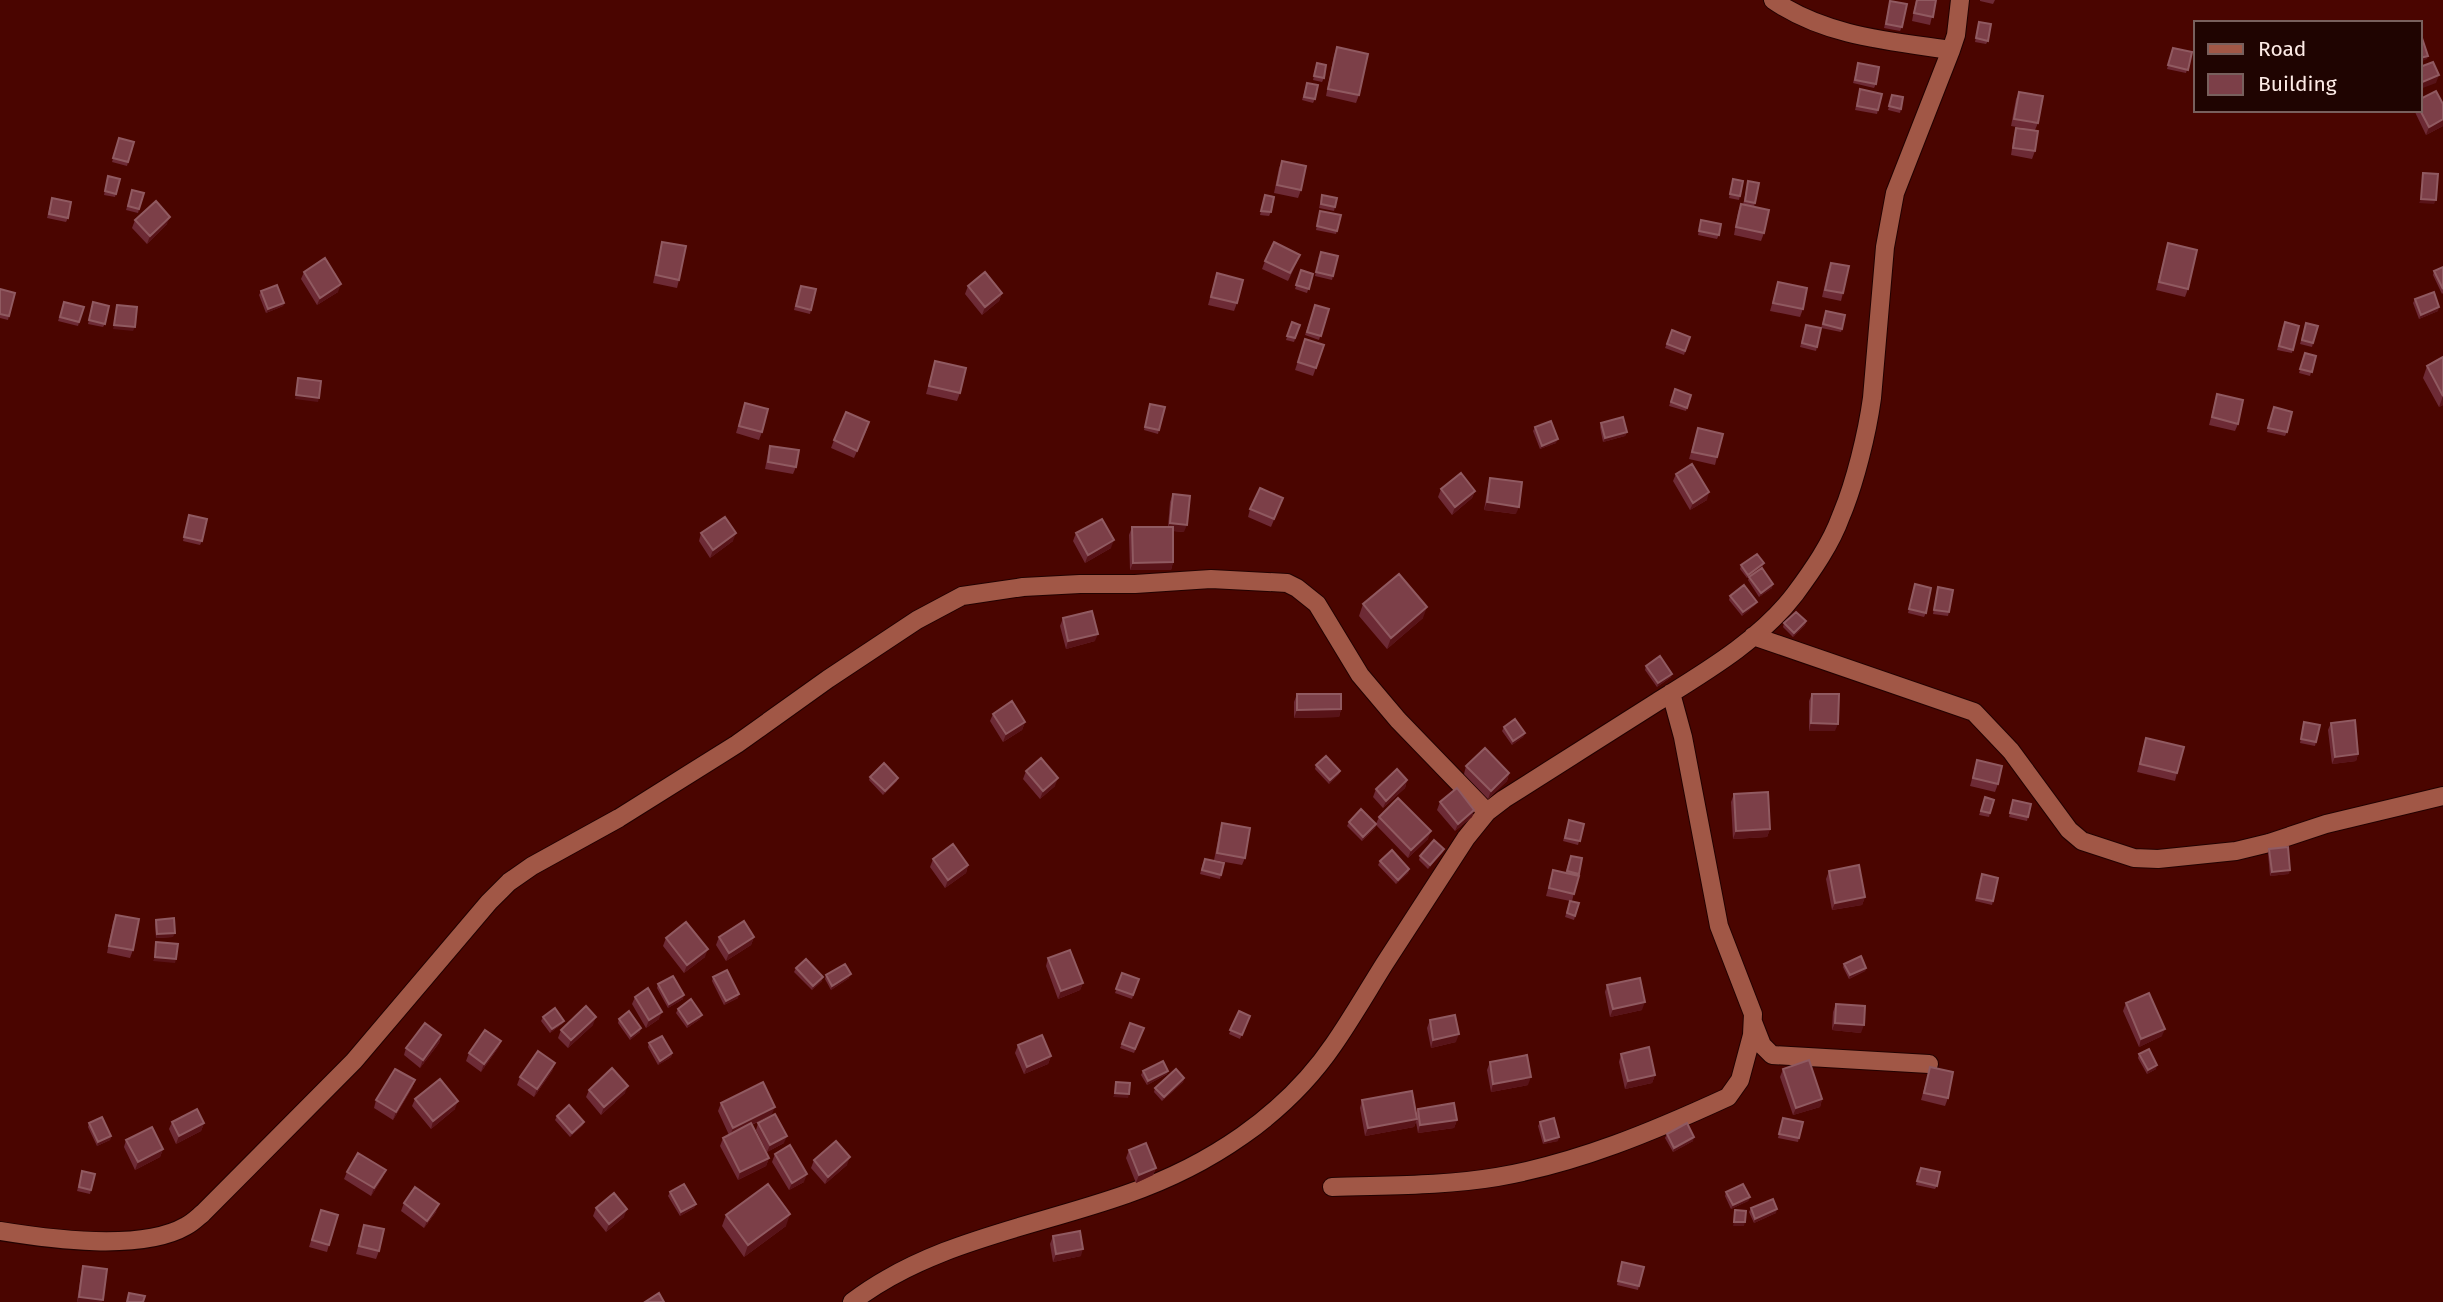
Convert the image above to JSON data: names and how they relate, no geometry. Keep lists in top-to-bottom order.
{
  "legend": ["Road", "Building"]
}
